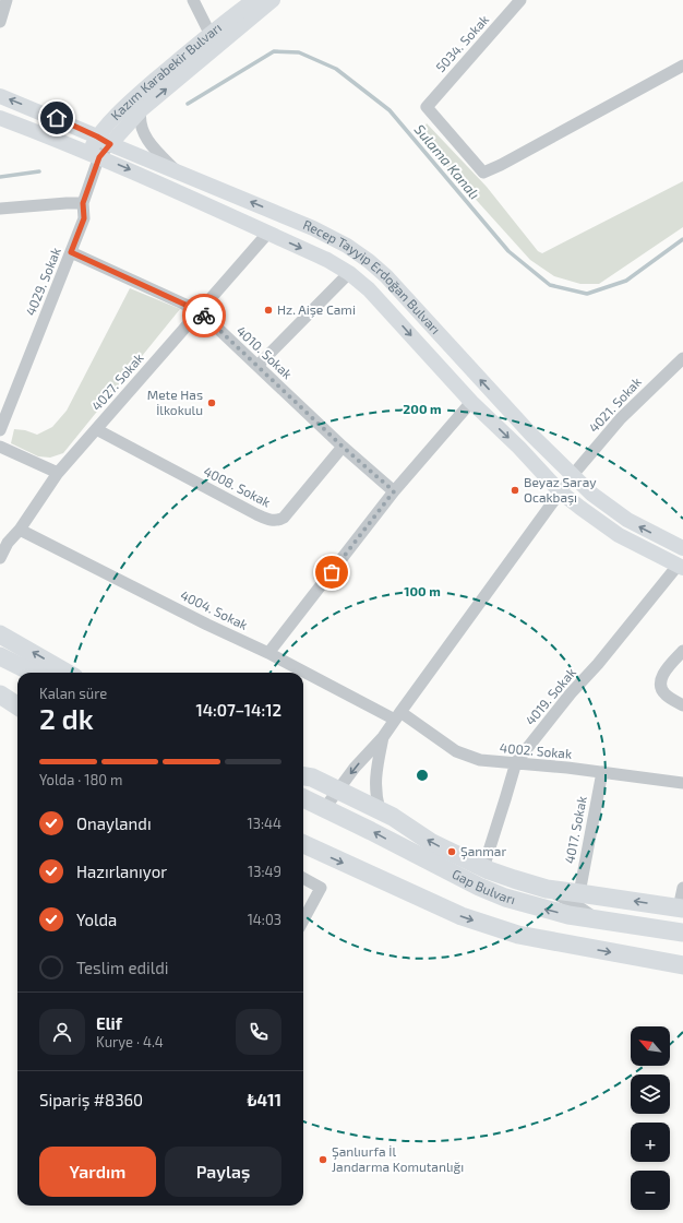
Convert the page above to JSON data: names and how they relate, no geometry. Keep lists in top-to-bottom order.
{
  "streets": {
    "highway": ["Gap Bulvarı"],
    "main road": ["Kazım Karabekir Bulvarı", "Recep Tayyip Erdoğan Bulvarı"],
    "street": [
      "5034. Sokak",
      "4029. Sokak",
      "4010. Sokak",
      "4027. Sokak",
      "4021. Sokak",
      "4008. Sokak",
      "4004. Sokak",
      "4019. Sokak",
      "4002. Sokak",
      "4017. Sokak"
    ]
  },
  "crossings": [
    ["Kazım Karabekir Bulvarı", "Recep Tayyip Erdoğan Bulvarı"],
    ["Kazım Karabekir Bulvarı", "4029. Sokak"],
    ["Recep Tayyip Erdoğan Bulvarı", "4029. Sokak"],
    ["Recep Tayyip Erdoğan Bulvarı", "4027. Sokak"],
    ["Recep Tayyip Erdoğan Bulvarı", "4021. Sokak"],
    ["Recep Tayyip Erdoğan Bulvarı", "4019. Sokak"],
    ["4029. Sokak", "4010. Sokak"],
    ["4010. Sokak", "4027. Sokak"],
    ["4010. Sokak", "4008. Sokak"],
    ["4027. Sokak", "4008. Sokak"],
    ["4027. Sokak", "4004. Sokak"],
    ["4021. Sokak", "4004. Sokak"],
    ["4021. Sokak", "4002. Sokak"],
    ["4004. Sokak", "4002. Sokak"],
    ["4019. Sokak", "4002. Sokak"],
    ["4002. Sokak", "4017. Sokak"]
  ],
  "water": ["Sulama Kanalı"],
  "places": [
    "Hz. Aişe Cami",
    "Mete Has İlkokulu",
    "Beyaz Saray Ocakbaşı",
    "Şanmar",
    "Şanlıurfa İl Jandarma Komutanlığı"
  ],
  "north": "top left",
  "page": {
    "heading": ["2 dk", "Kalan süre", "14:07–14:12"],
    "panel": [
      "Elif",
      "Kurye · 4.4",
      "Sipariş #8360",
      "₺411"
    ],
    "bar": "Yolda · 180 m",
    "list": [
      ["Onaylandı", "13:44"],
      ["Hazırlanıyor", "13:49"],
      ["Yolda", "14:03"],
      "Teslim edildi"
    ],
    "map_buttons": ["+", "−"],
    "buttons": ["Yardım", "Paylaş"]
  },
  "rings": ["200 m", "100 m"]
}
